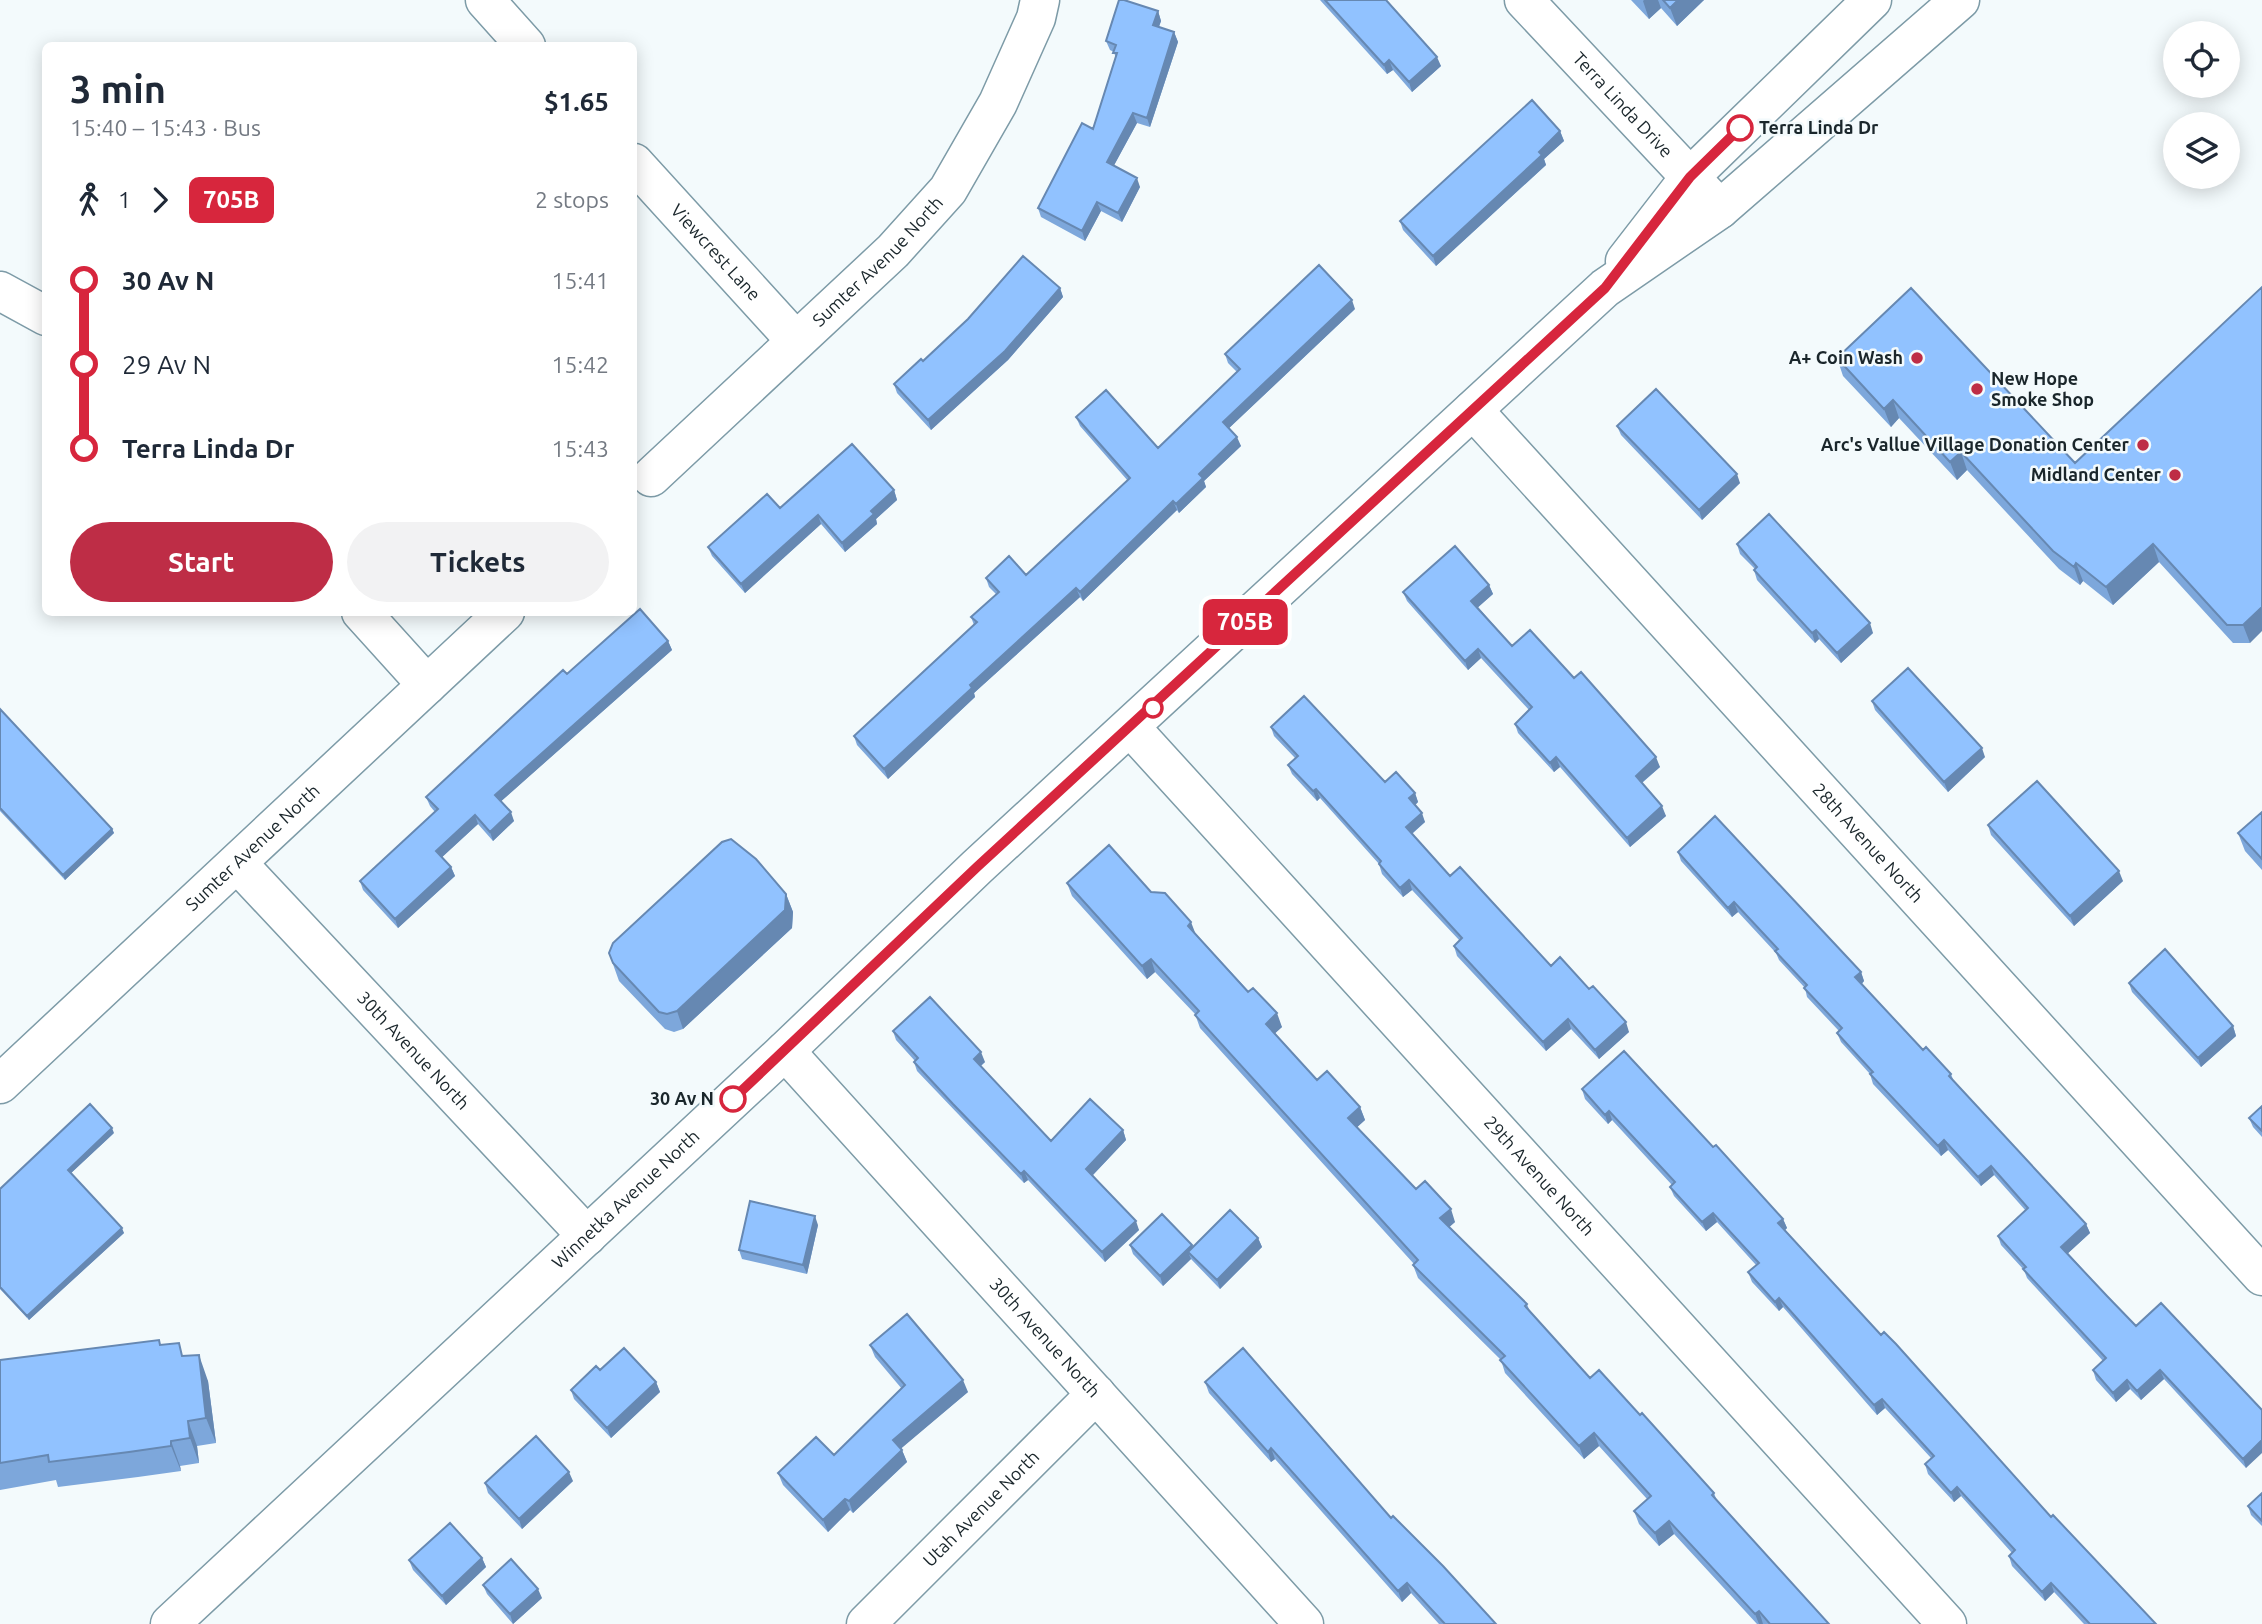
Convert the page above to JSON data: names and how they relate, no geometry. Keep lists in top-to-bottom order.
{
  "streets": {
    "street": [
      "Terra Linda Drive",
      "Viewcrest Lane",
      "Sumter Avenue North",
      "28th Avenue North",
      "30th Avenue North",
      "29th Avenue North",
      "Winnetka Avenue North",
      "Utah Avenue North"
    ]
  },
  "crossings": [
    ["Terra Linda Drive", "Winnetka Avenue North"],
    ["Viewcrest Lane", "Sumter Avenue North"],
    ["Sumter Avenue North", "30th Avenue North"],
    ["28th Avenue North", "Winnetka Avenue North"],
    ["30th Avenue North", "Winnetka Avenue North"],
    ["30th Avenue North", "Utah Avenue North"],
    ["29th Avenue North", "Winnetka Avenue North"]
  ],
  "places": [
    "Terra Linda Dr",
    "A+ Coin Wash",
    "New Hope Smoke Shop",
    "Arc's Vallue Village Donation Center",
    "Midland Center",
    "30 Av N"
  ],
  "lines": ["bus line 705B"],
  "page": {
    "on_map": "705B",
    "heading": ["3 min", "15:40 – 15:43 · Bus", "$1.65"],
    "legs": ["1", "705B", "2 stops"],
    "list": [
      {
        "name": "30 Av N",
        "value": "15:41"
      },
      {
        "name": "29 Av N",
        "value": "15:42"
      },
      {
        "name": "Terra Linda Dr",
        "value": "15:43"
      }
    ],
    "buttons": ["Start", "Tickets"]
  }
}
